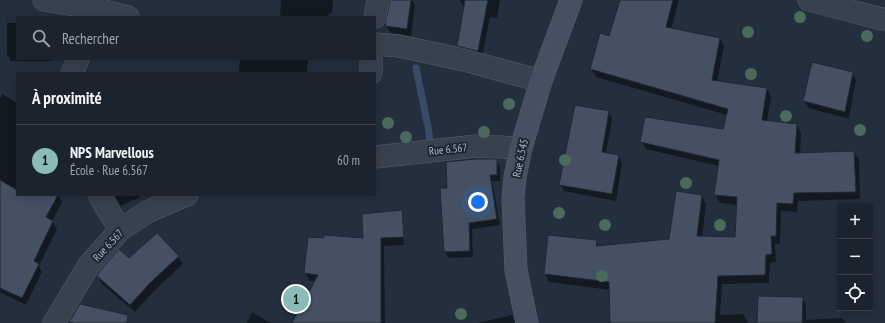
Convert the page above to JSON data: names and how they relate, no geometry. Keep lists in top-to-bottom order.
{
  "streets": {
    "street": ["Rue 6.567", "Rue 6.545"]
  },
  "crossings": [
    ["Rue 6.567", "Rue 6.545"]
  ],
  "page": {
    "search": "Rechercher",
    "heading": "À proximité",
    "list": [
      {
        "mark": "1",
        "name": "NPS Marvellous",
        "note": "École · Rue 6.567",
        "value": "60 m"
      }
    ],
    "map_buttons": ["+", "−"],
    "pins": "1"
  }
}
